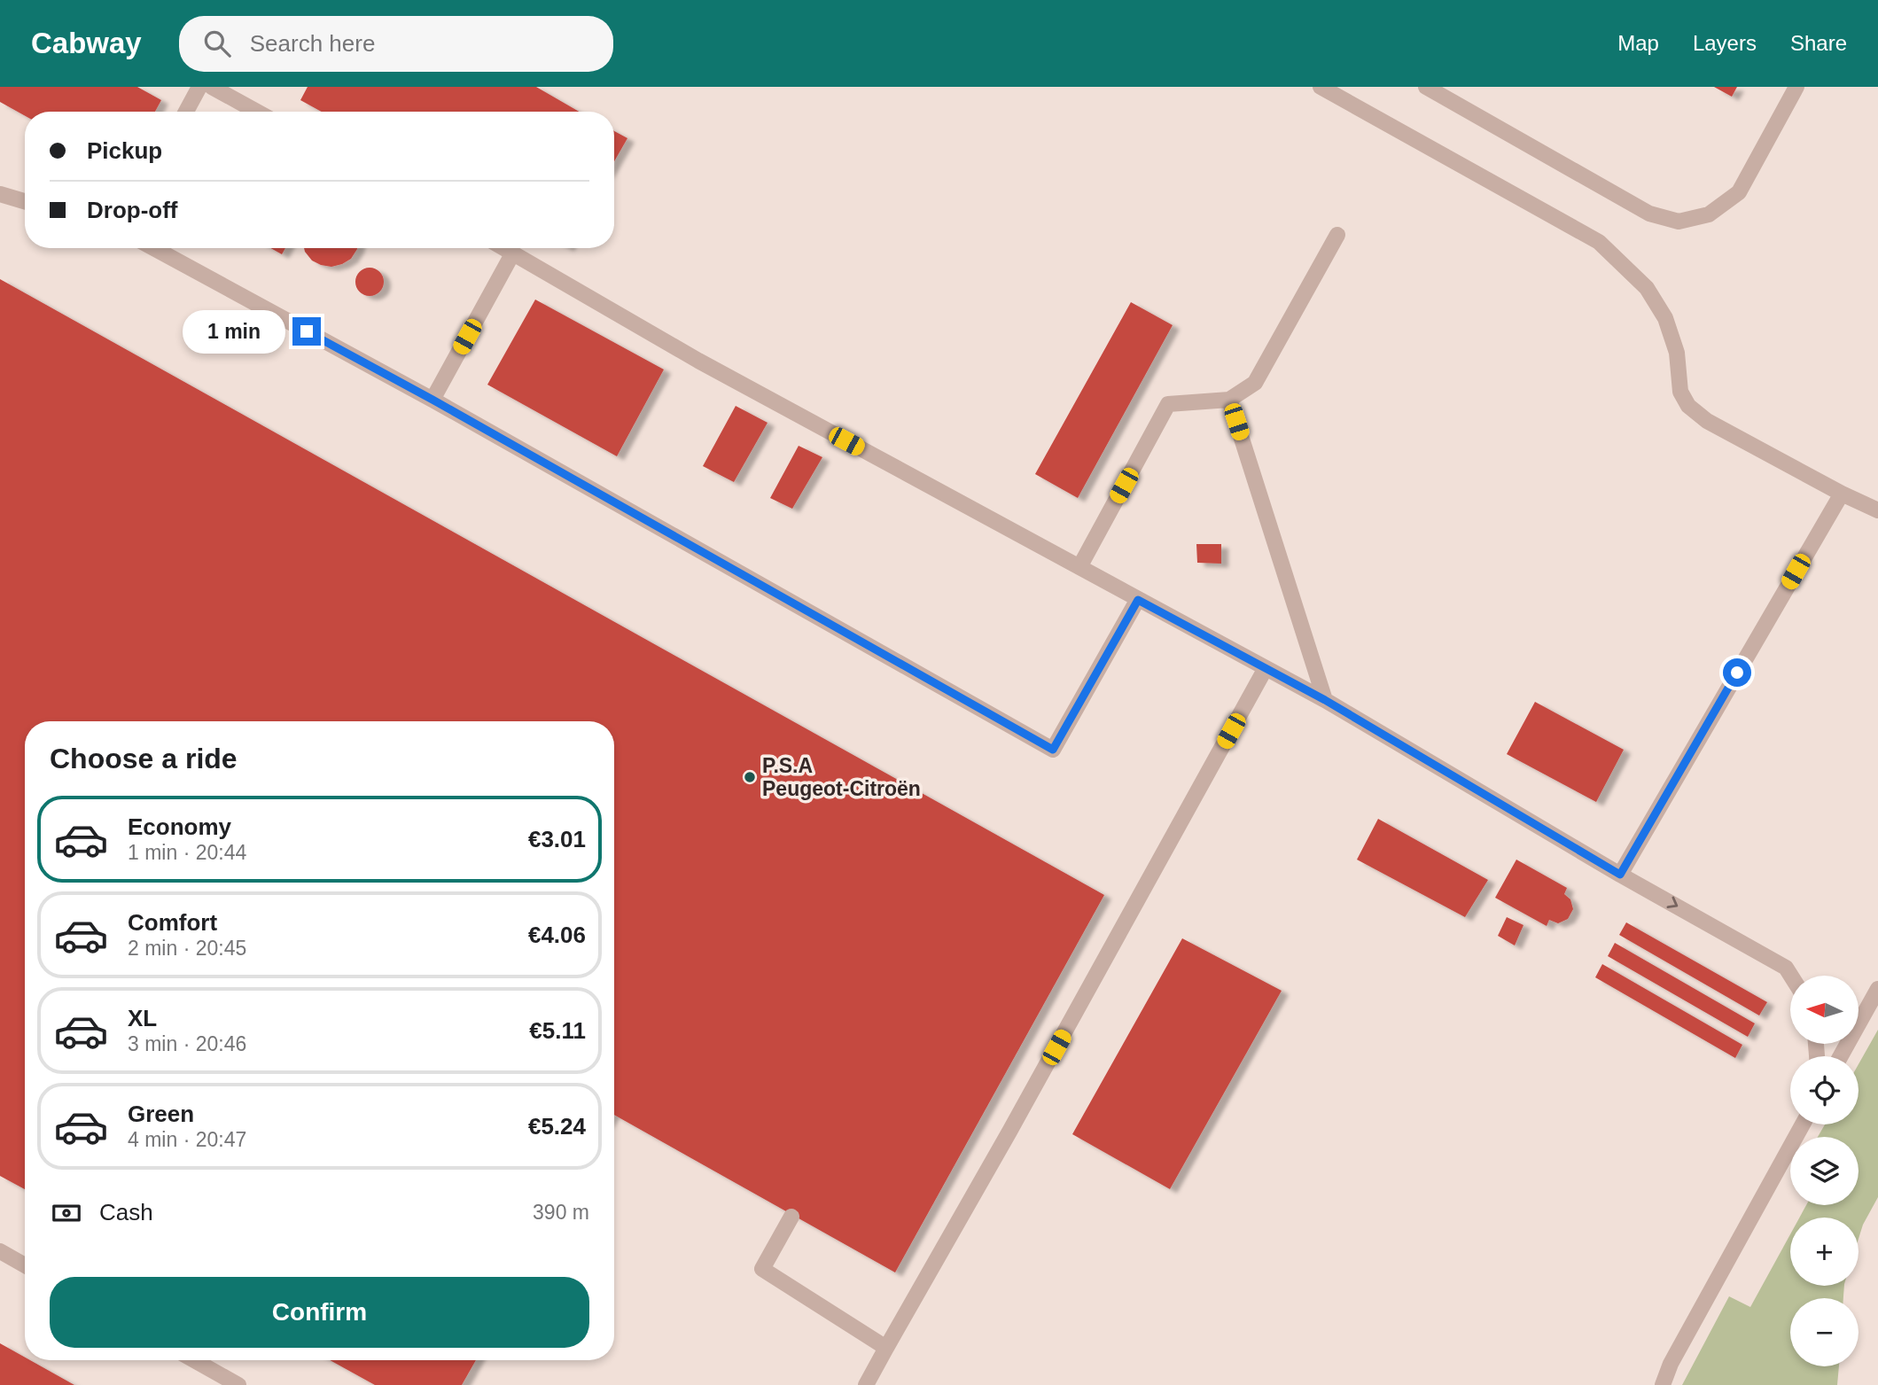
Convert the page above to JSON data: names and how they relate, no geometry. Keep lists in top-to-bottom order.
{
  "places": ["P.S.A Peugeot-Citroën"],
  "north": "left",
  "page": {
    "header": "Cabway",
    "search": "Search here",
    "nav": ["Map", "Layers", "Share"],
    "banner": ["Pickup", "Drop-off"],
    "bubble": "1 min",
    "heading": "Choose a ride",
    "list": [
      {
        "name": "Economy",
        "note": "1 min · 20:44",
        "value": "€3.01"
      },
      {
        "name": "Comfort",
        "note": "2 min · 20:45",
        "value": "€4.06"
      },
      {
        "name": "XL",
        "note": "3 min · 20:46",
        "value": "€5.11"
      },
      {
        "name": "Green",
        "note": "4 min · 20:47",
        "value": "€5.24"
      }
    ],
    "map_buttons": ["+", "−"],
    "pay": ["Cash", "390 m"],
    "buttons": "Confirm"
  }
}
